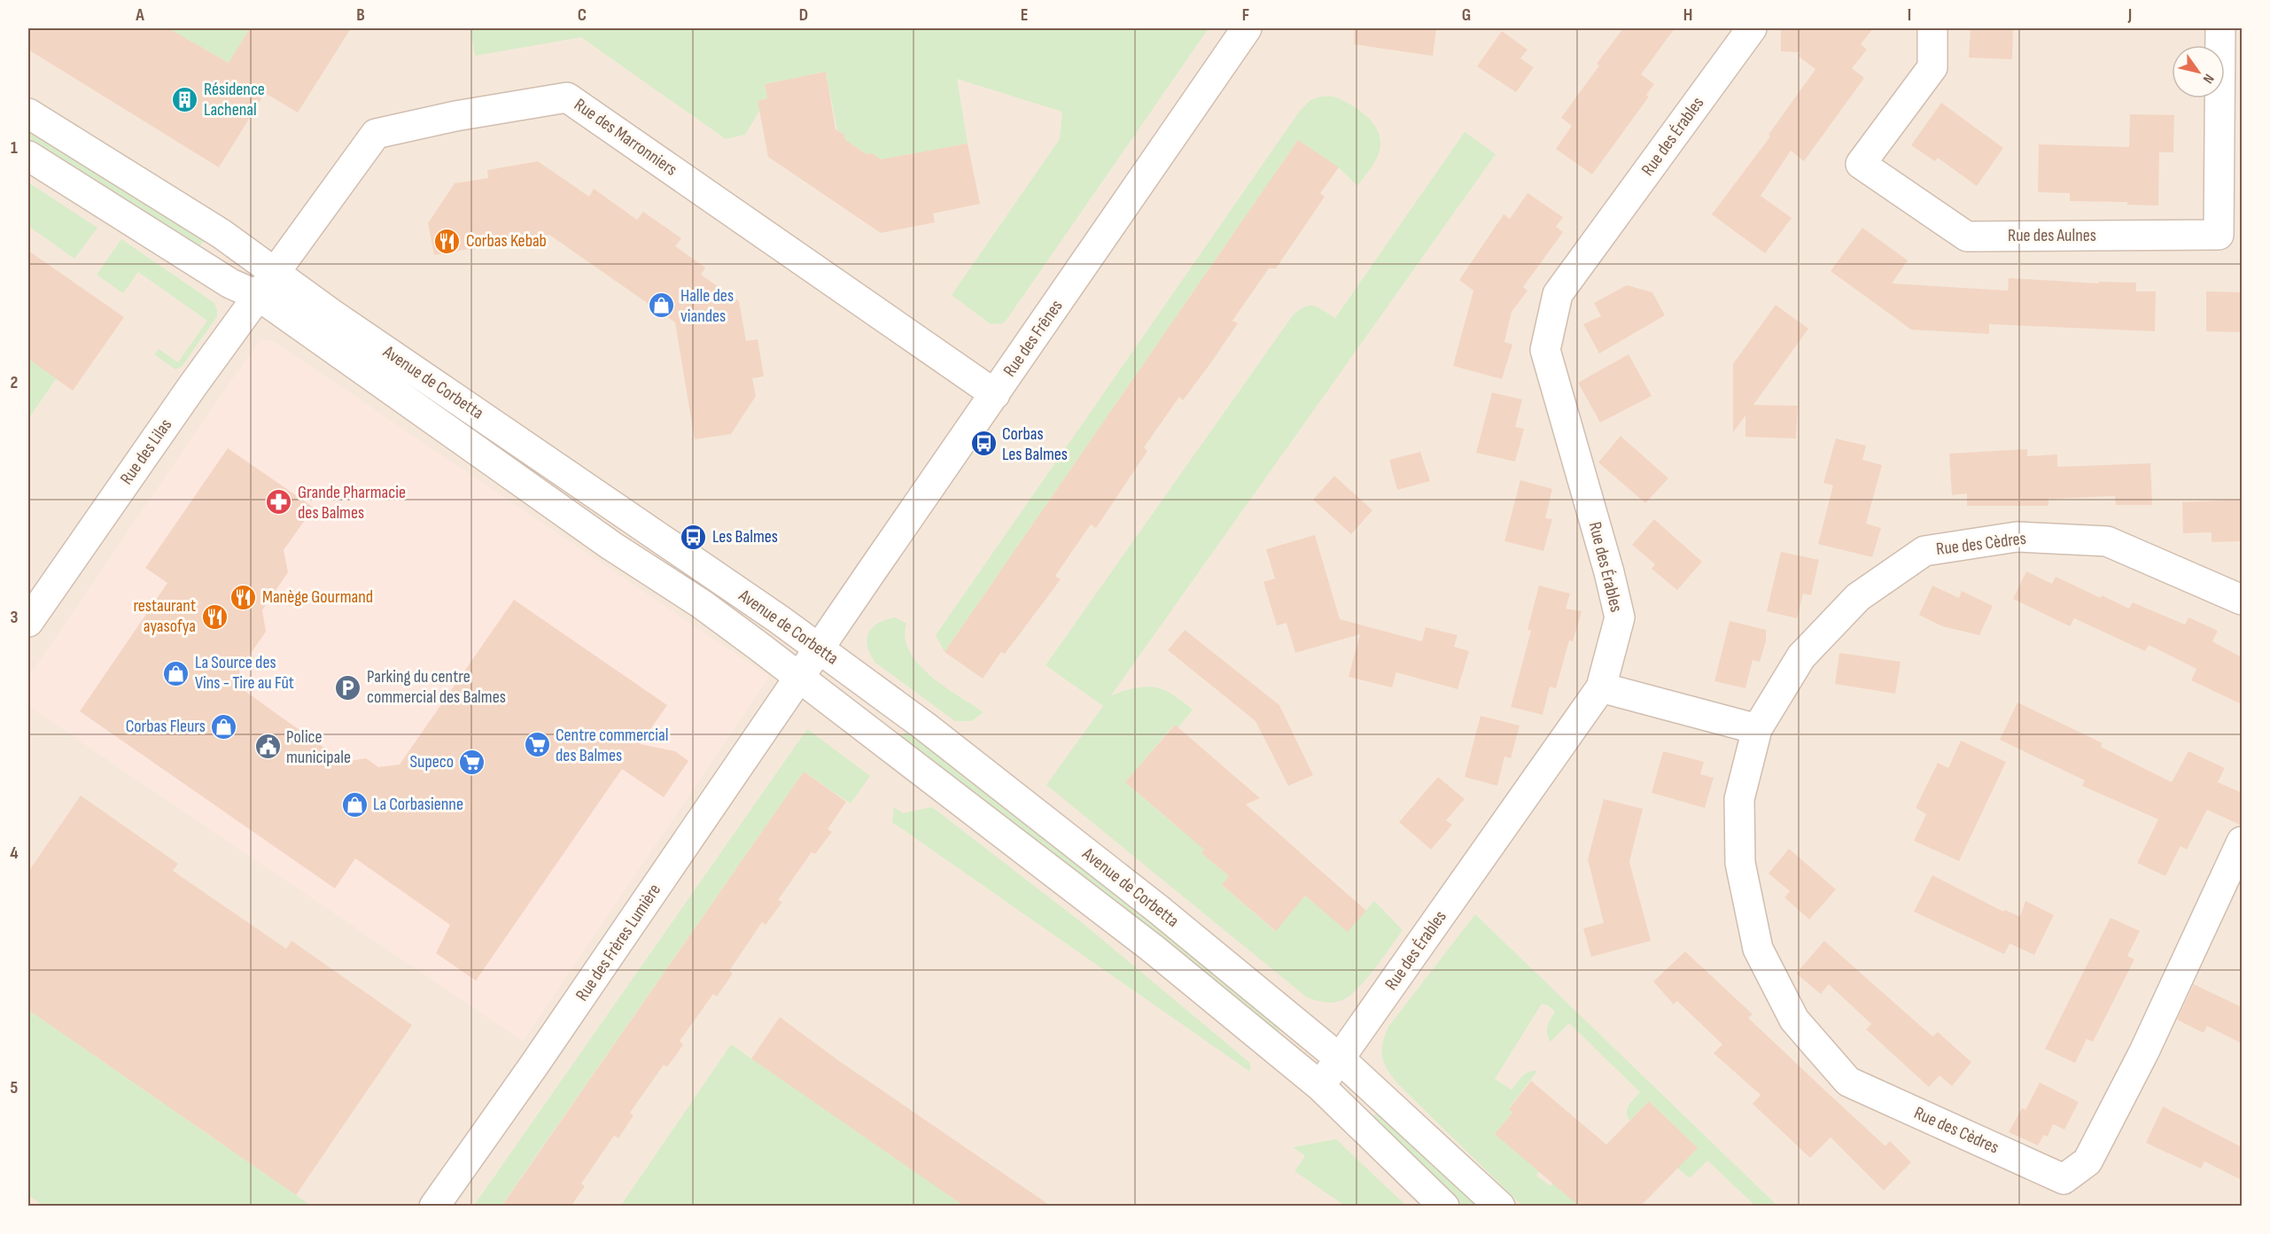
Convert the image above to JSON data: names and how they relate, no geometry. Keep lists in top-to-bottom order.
{
  "streets": {
    "street": [
      "Rue des Érables",
      "Rue des Marronniers",
      "Rue des Aulnes",
      "Rue des Frênes",
      "Avenue de Corbetta",
      "Rue des Lilas",
      "Rue des Cèdres",
      "Rue des Frères Lumière"
    ]
  },
  "crossings": [
    ["Rue des Érables", "Avenue de Corbetta"],
    ["Rue des Marronniers", "Rue des Frênes"],
    ["Rue des Marronniers", "Avenue de Corbetta"],
    ["Rue des Marronniers", "Rue des Lilas"],
    ["Rue des Frênes", "Avenue de Corbetta"],
    ["Rue des Frênes", "Rue des Frères Lumière"],
    ["Avenue de Corbetta", "Rue des Lilas"],
    ["Avenue de Corbetta", "Rue des Frères Lumière"]
  ],
  "places": {
    "building": ["Résidence Lachenal"],
    "restaurant": ["Corbas Kebab", "Manège Gourmand", "restaurant ayasofya"],
    "shop": [
      "Halle des viandes",
      "La Source des Vins - Tire au Fût",
      "Corbas Fleurs",
      "La Corbasienne"
    ],
    "bus stop": ["Corbas Les Balmes", "Les Balmes"],
    "pharmacy": ["Grande Pharmacie des Balmes"],
    "parking": ["Parking du centre commercial des Balmes"],
    "supermarket": ["Centre commercial des Balmes", "Supeco"],
    "public building": ["Police municipale"]
  },
  "north": "bottom right",
  "grid": {
    "columns": [
      "A",
      "B",
      "C",
      "D",
      "E",
      "F",
      "G",
      "H",
      "I",
      "J"
    ],
    "rows": [
      "1",
      "2",
      "3",
      "4",
      "5"
    ]
  }
}
